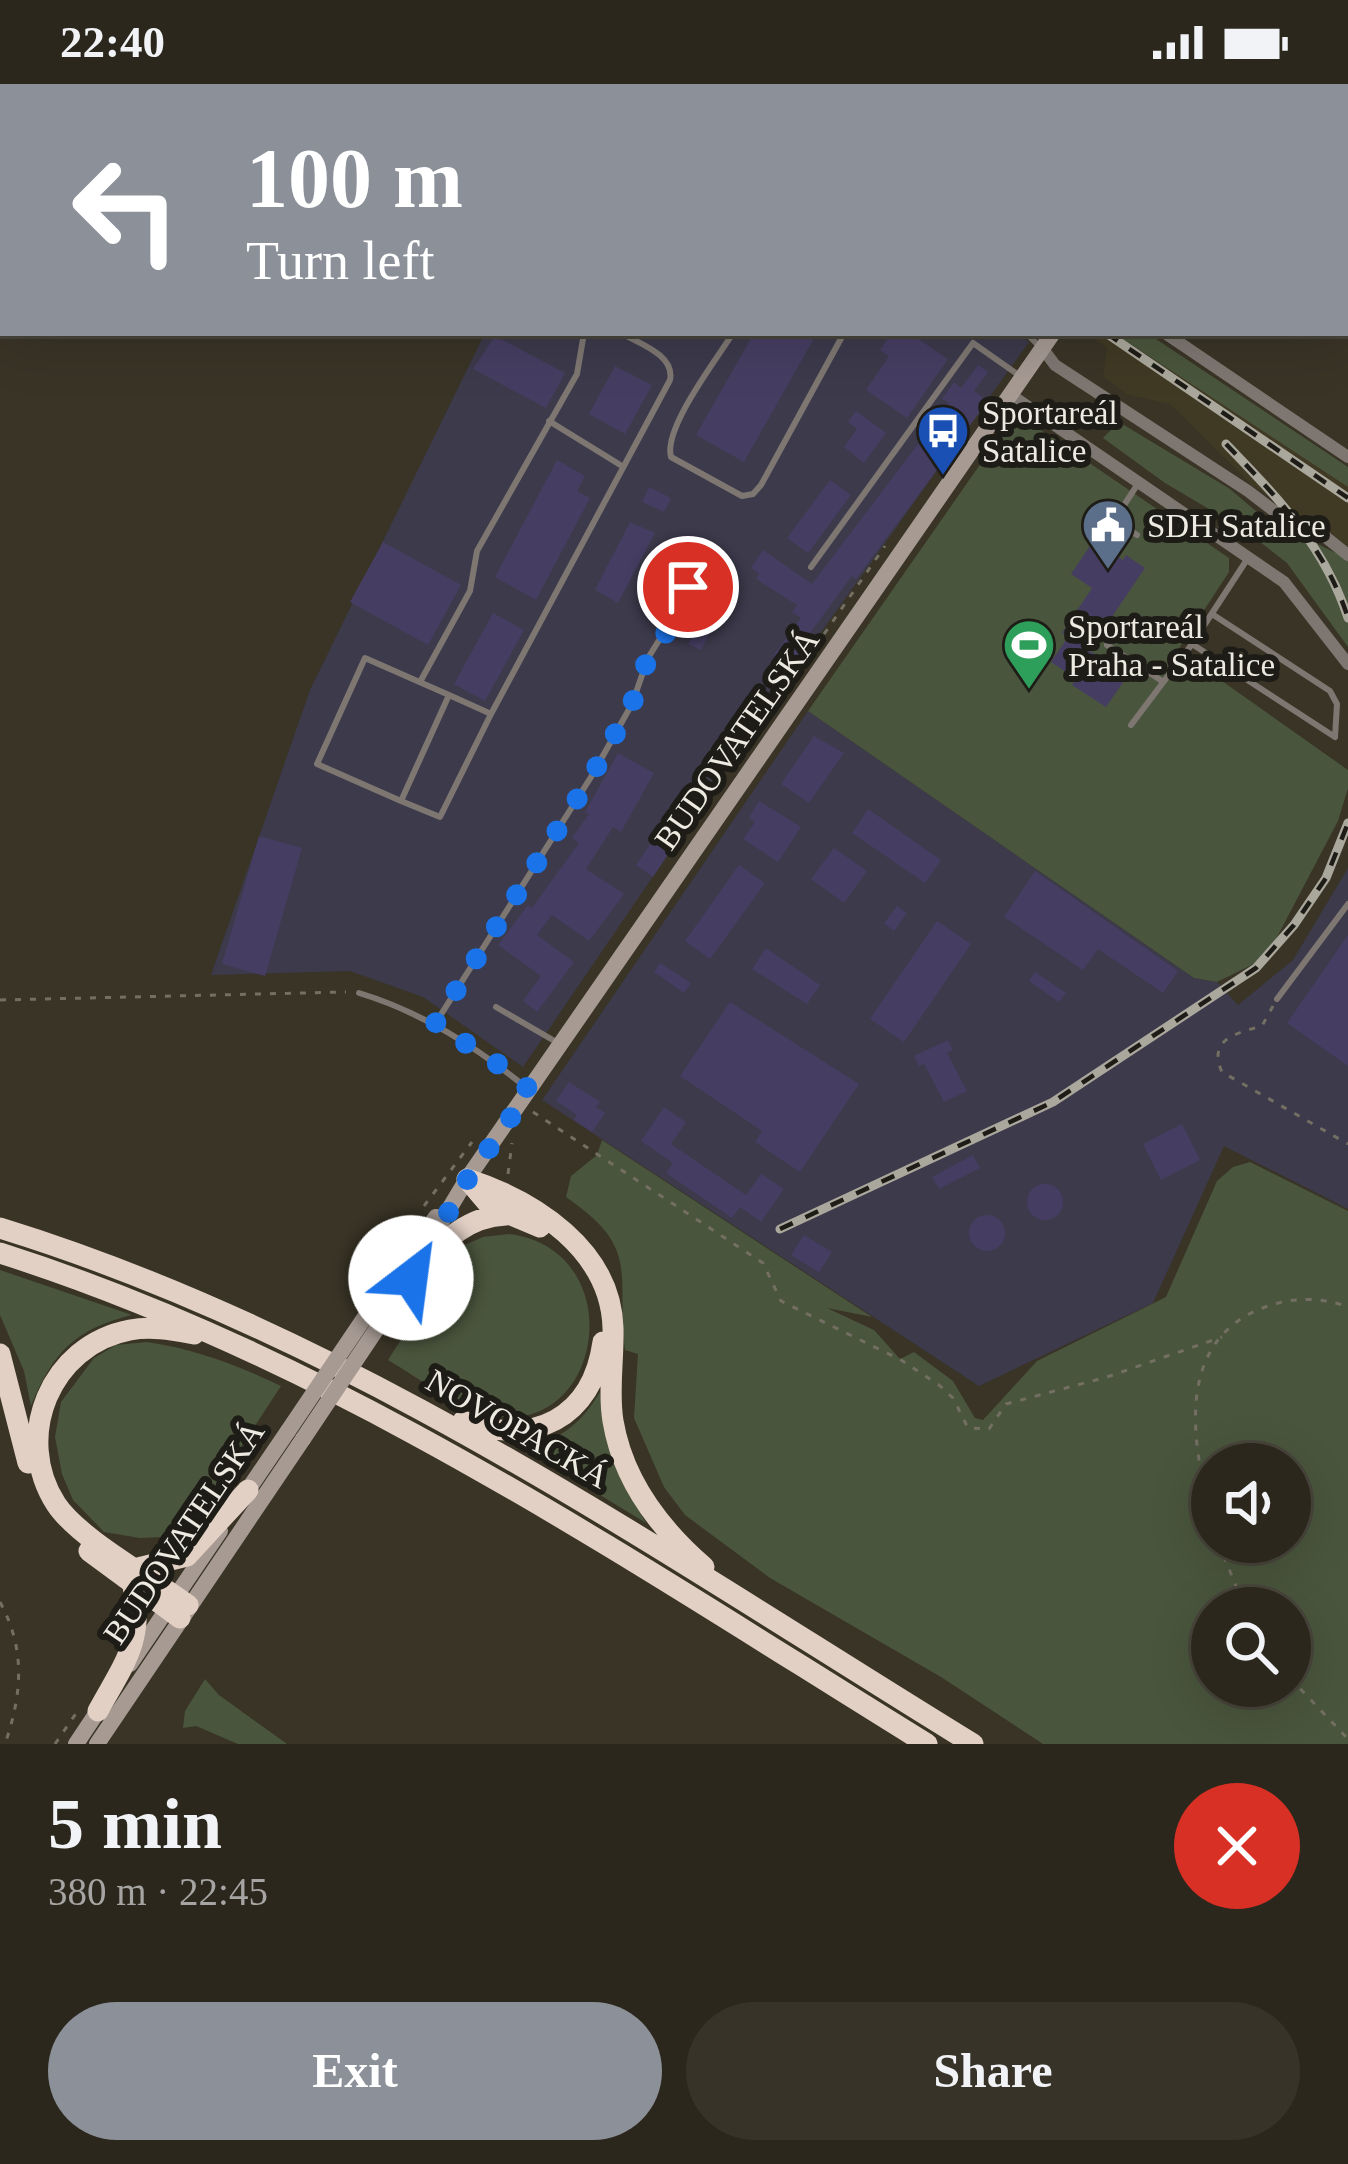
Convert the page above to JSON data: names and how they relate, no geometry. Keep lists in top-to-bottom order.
{
  "streets": {
    "highway": ["NOVOPACKÁ"],
    "street": ["BUDOVATELSKÁ"]
  },
  "places": {
    "bus stop": ["Sportareál Satalice"],
    "public building": ["SDH Satalice"],
    "sports": ["Sportareál Praha - Satalice"]
  },
  "page": {
    "status": "22:40",
    "turn": ["100 m", "Turn left"],
    "heading": ["5 min", "380 m · 22:45"],
    "buttons": ["Exit", "Share"]
  }
}
